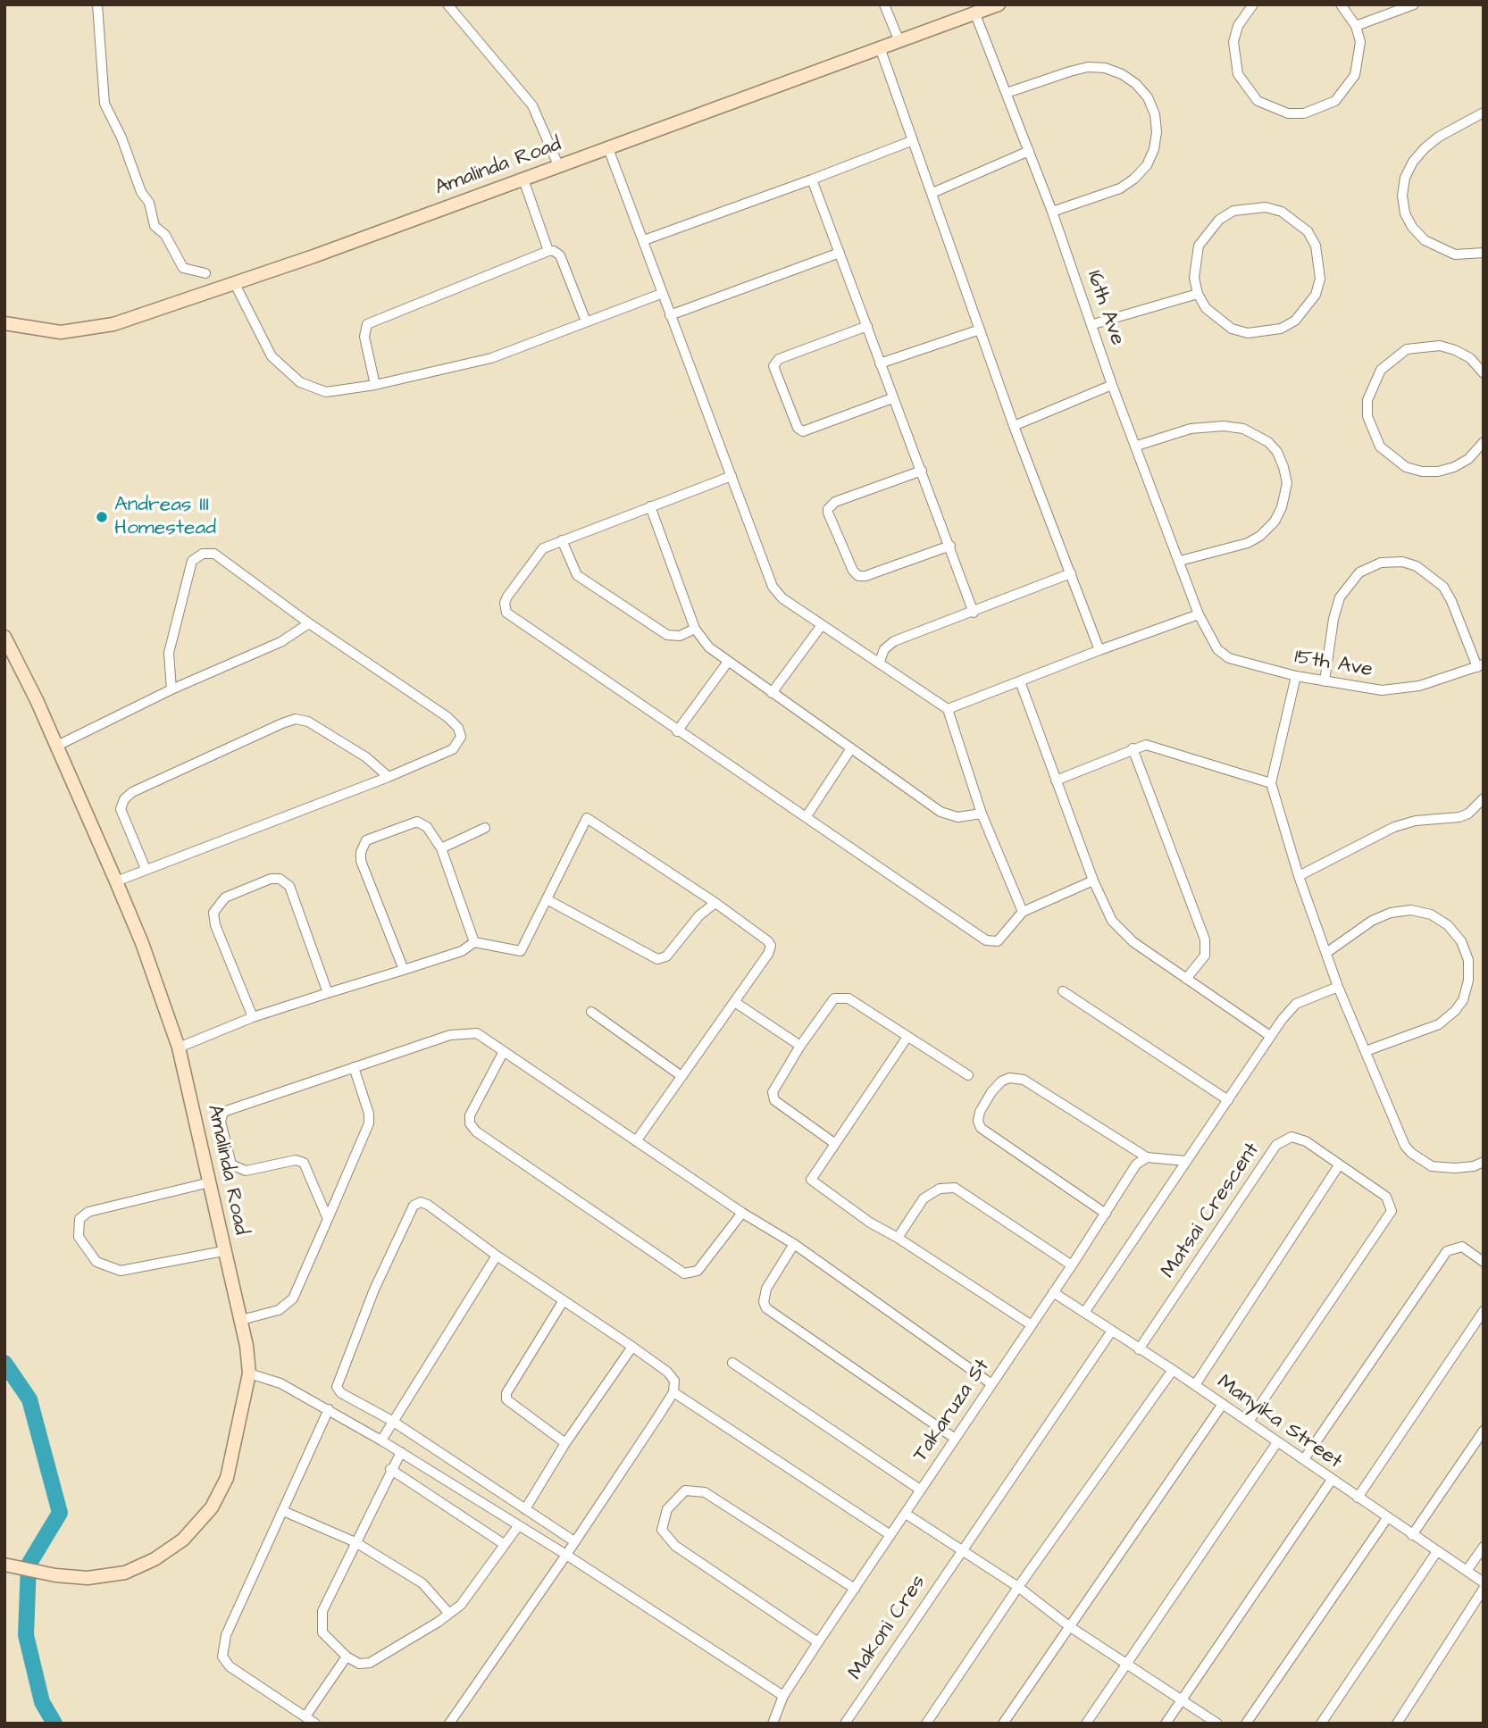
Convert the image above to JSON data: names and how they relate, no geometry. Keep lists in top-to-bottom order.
{
  "streets": {
    "street": [
      "Amalinda Road",
      "16th Ave",
      "15th Ave",
      "Matsai Crescent",
      "Takaruza St",
      "Manyika Street",
      "Makoni Cres"
    ]
  },
  "crossings": [
    ["Amalinda Road", "16th Ave"],
    ["16th Ave", "15th Ave"],
    ["Matsai Crescent", "Manyika Street"],
    ["Takaruza St", "Manyika Street"],
    ["Manyika Street", "Makoni Cres"]
  ],
  "places": ["Andreas III Homestead"]
}
